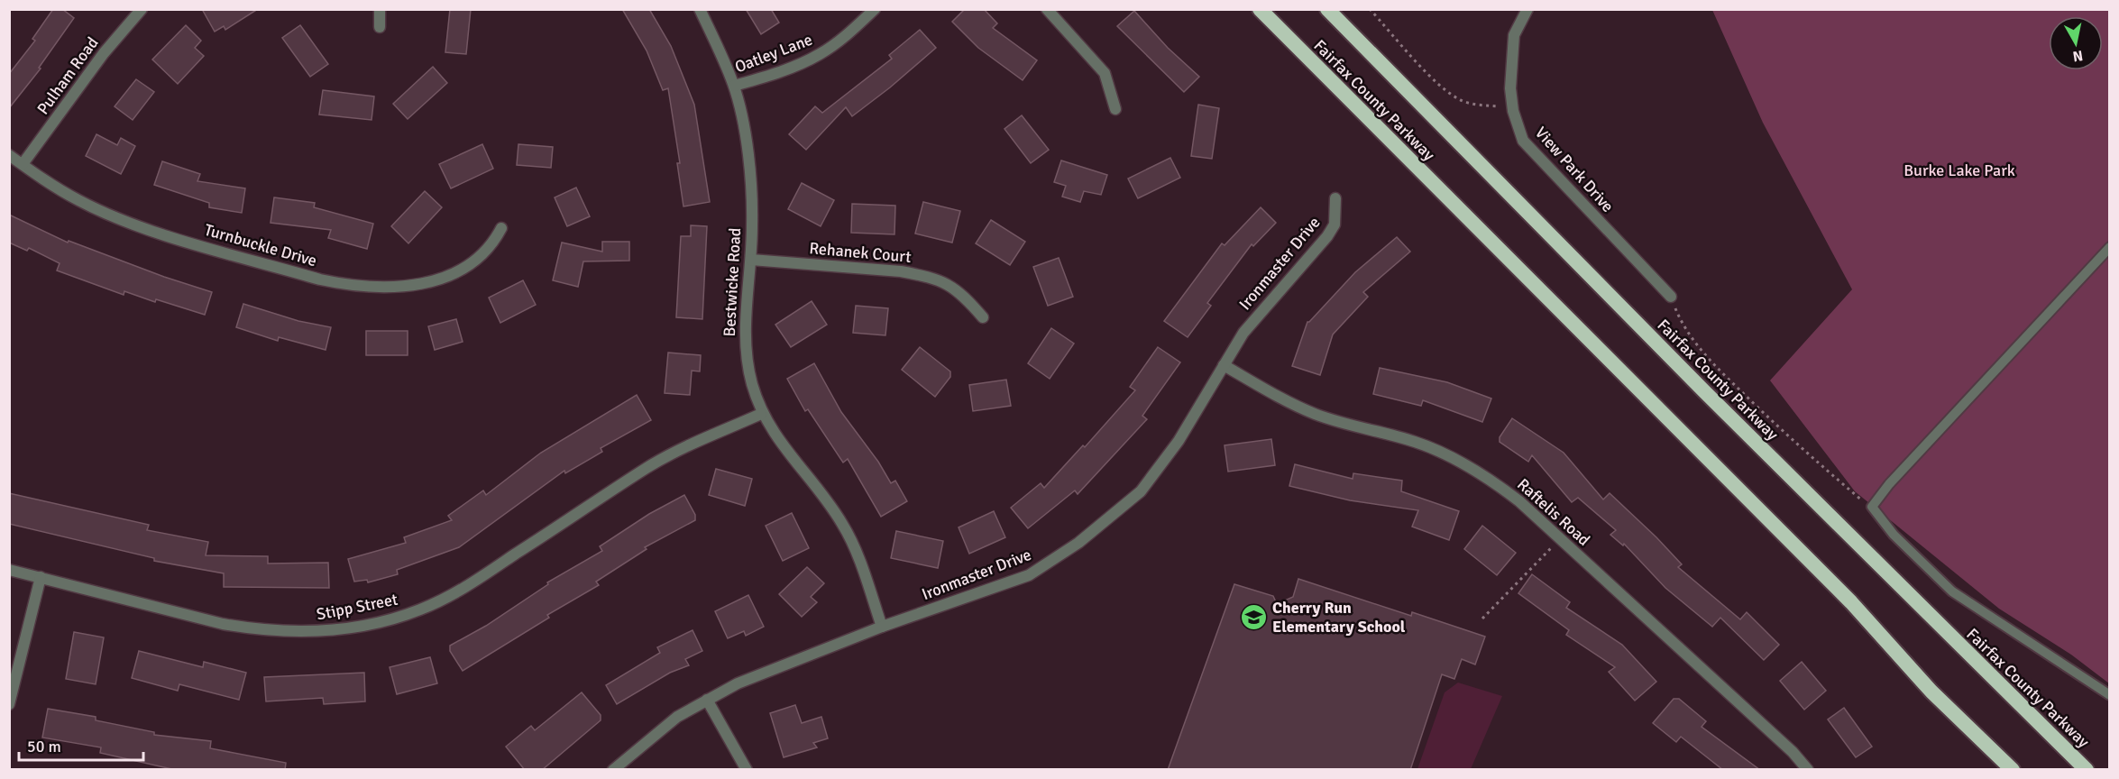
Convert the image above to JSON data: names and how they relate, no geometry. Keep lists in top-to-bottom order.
{
  "streets": {
    "highway": ["Fairfax County Parkway"],
    "street": [
      "Oatley Lane",
      "Pulham Road",
      "View Park Drive",
      "Turnbuckle Drive",
      "Rehanek Court",
      "Ironmaster Drive",
      "Bestwicke Road",
      "Raftelis Road",
      "Stipp Street"
    ]
  },
  "crossings": [
    ["Oatley Lane", "Bestwicke Road"],
    ["Pulham Road", "Turnbuckle Drive"],
    ["Rehanek Court", "Bestwicke Road"],
    ["Ironmaster Drive", "Bestwicke Road"],
    ["Ironmaster Drive", "Raftelis Road"],
    ["Bestwicke Road", "Stipp Street"]
  ],
  "parks": ["Burke Lake Park"],
  "places": {
    "school or university": ["Cherry Run Elementary School"]
  },
  "scale_bar": "50 m",
  "north": "bottom"
}
